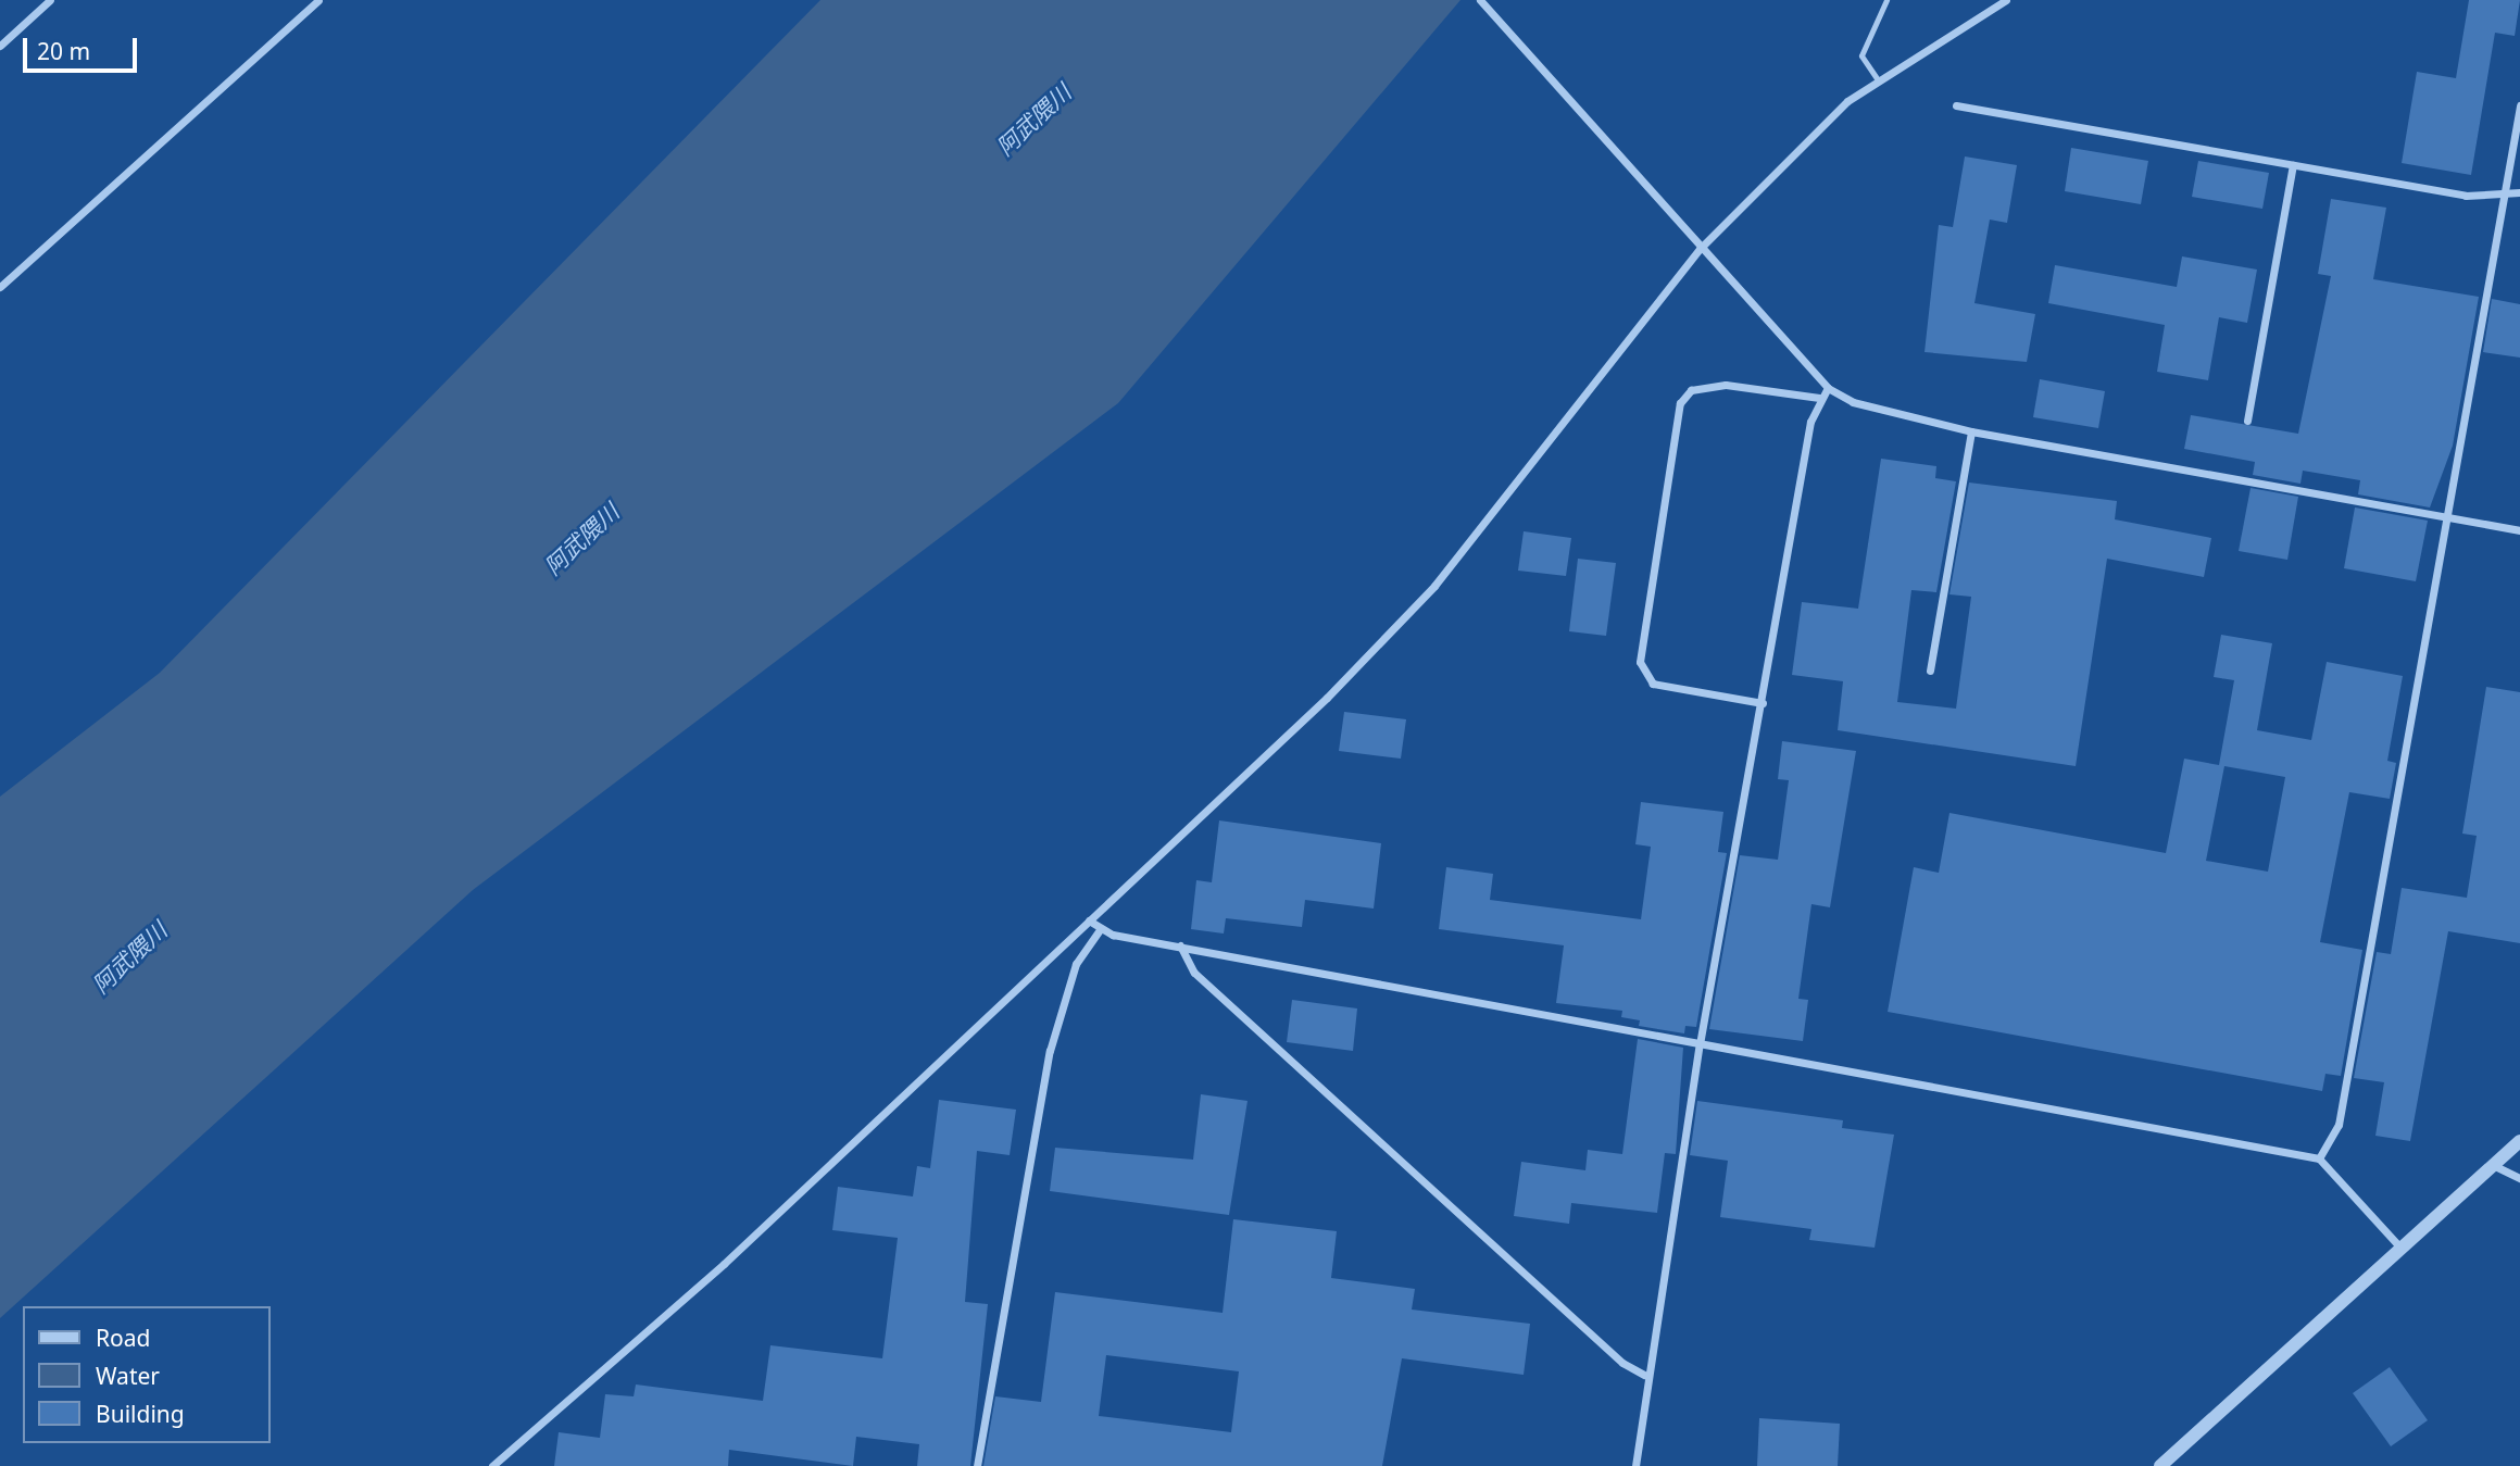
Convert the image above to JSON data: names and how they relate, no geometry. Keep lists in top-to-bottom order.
{
  "water": ["阿武隈川"],
  "legend": ["Road", "Water", "Building"],
  "scale_bar": "20 m"
}
